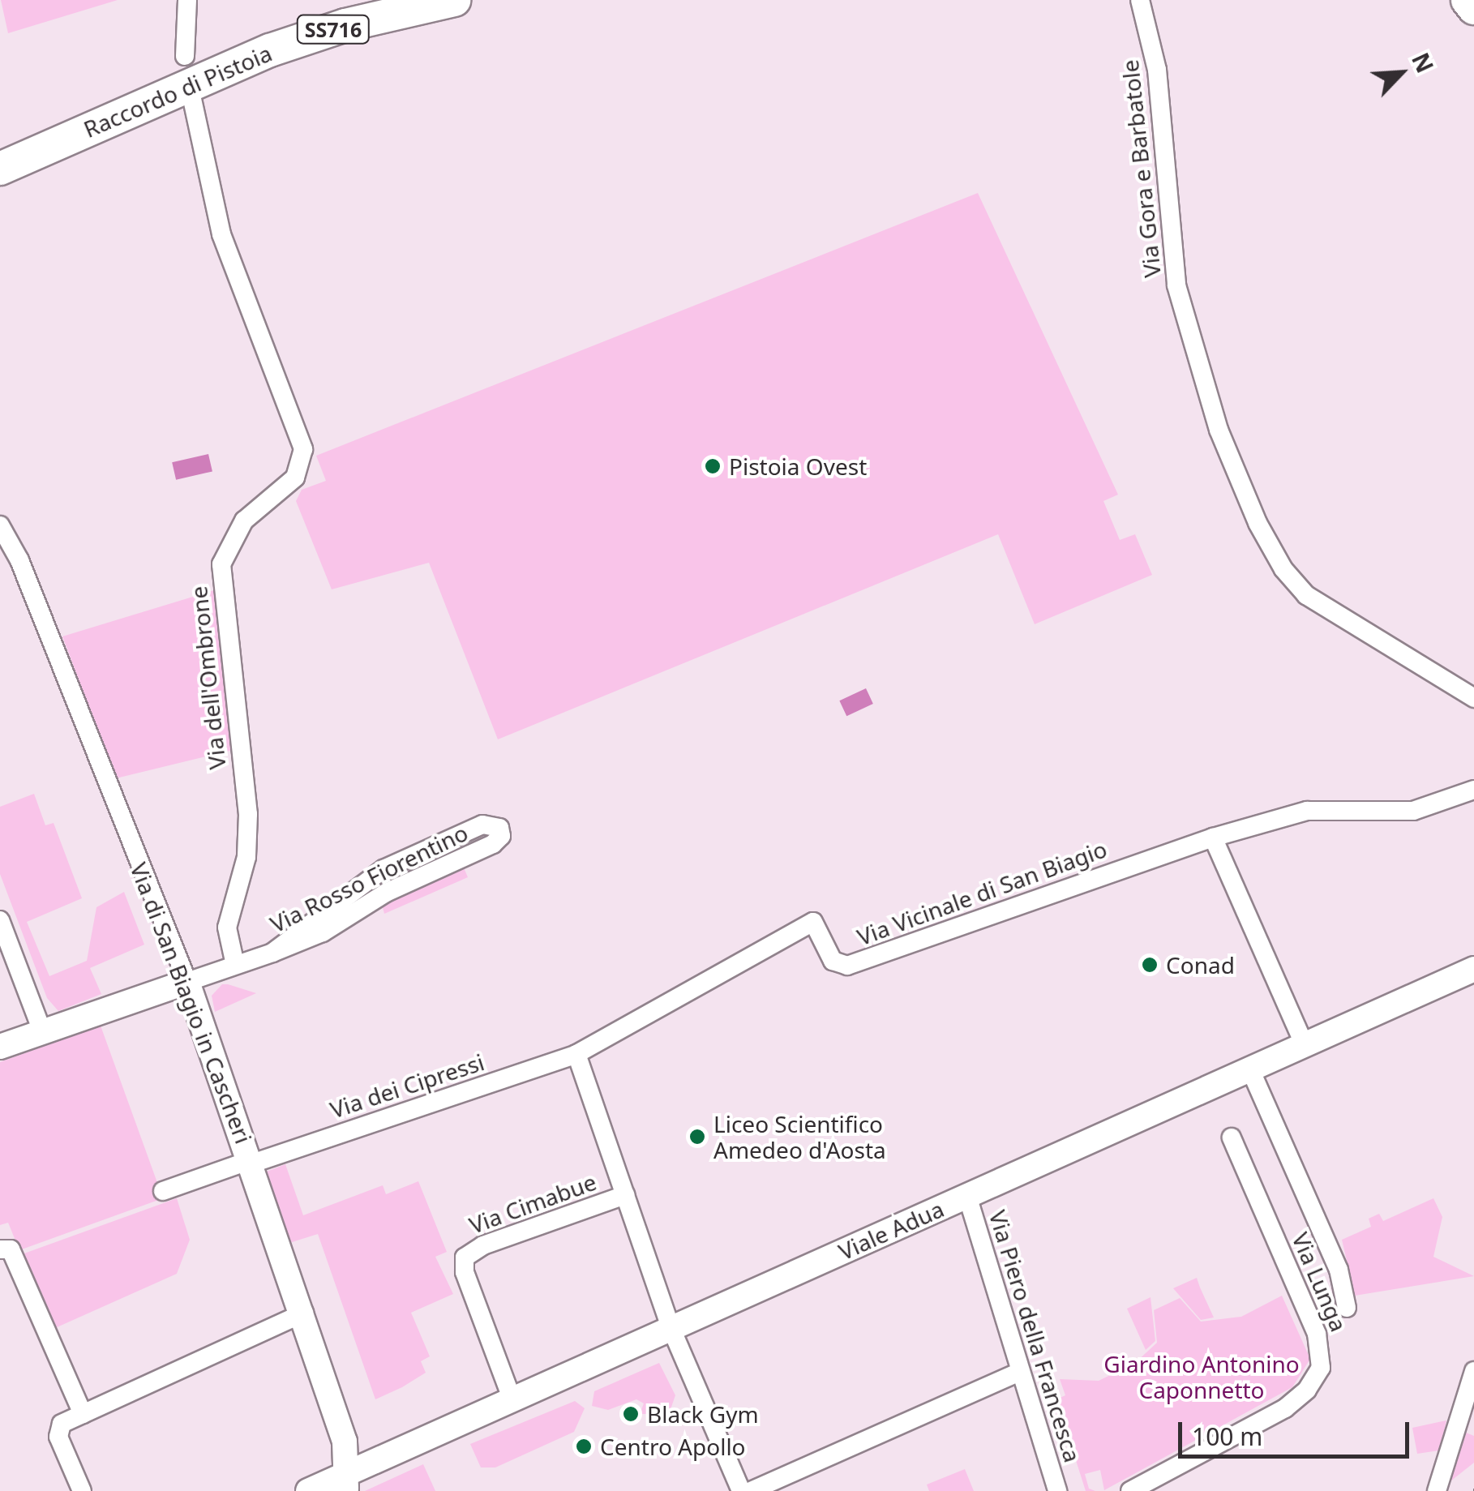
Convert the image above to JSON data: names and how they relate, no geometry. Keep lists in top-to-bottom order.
{
  "streets": {
    "highway": ["SS716", "Raccordo di Pistoia"],
    "main road": ["Via di San Biagio in Cascheri", "Viale Adua"],
    "street": [
      "Via Gora e Barbatole",
      "Via dell'Ombrone",
      "Via Rosso Fiorentino",
      "Via Vicinale di San Biagio",
      "Via dei Cipressi",
      "Via Cimabue",
      "Via Lunga",
      "Via Piero della Francesca"
    ]
  },
  "crossings": [
    ["Via dell'Ombrone", "Via Rosso Fiorentino"],
    ["Via Rosso Fiorentino", "Via di San Biagio in Cascheri"],
    ["Via Vicinale di San Biagio", "Via dei Cipressi"],
    ["Via di San Biagio in Cascheri", "Via dei Cipressi"],
    ["Via di San Biagio in Cascheri", "Viale Adua"],
    ["Via Cimabue", "Viale Adua"],
    ["Viale Adua", "Via Piero della Francesca"]
  ],
  "parks": ["Giardino Antonino Caponnetto"],
  "places": [
    "Pistoia Ovest",
    "Conad",
    "Liceo Scientifico Amedeo d'Aosta",
    "Black Gym",
    "Centro Apollo"
  ],
  "scale_bar": "100 m",
  "north": "top right"
}
